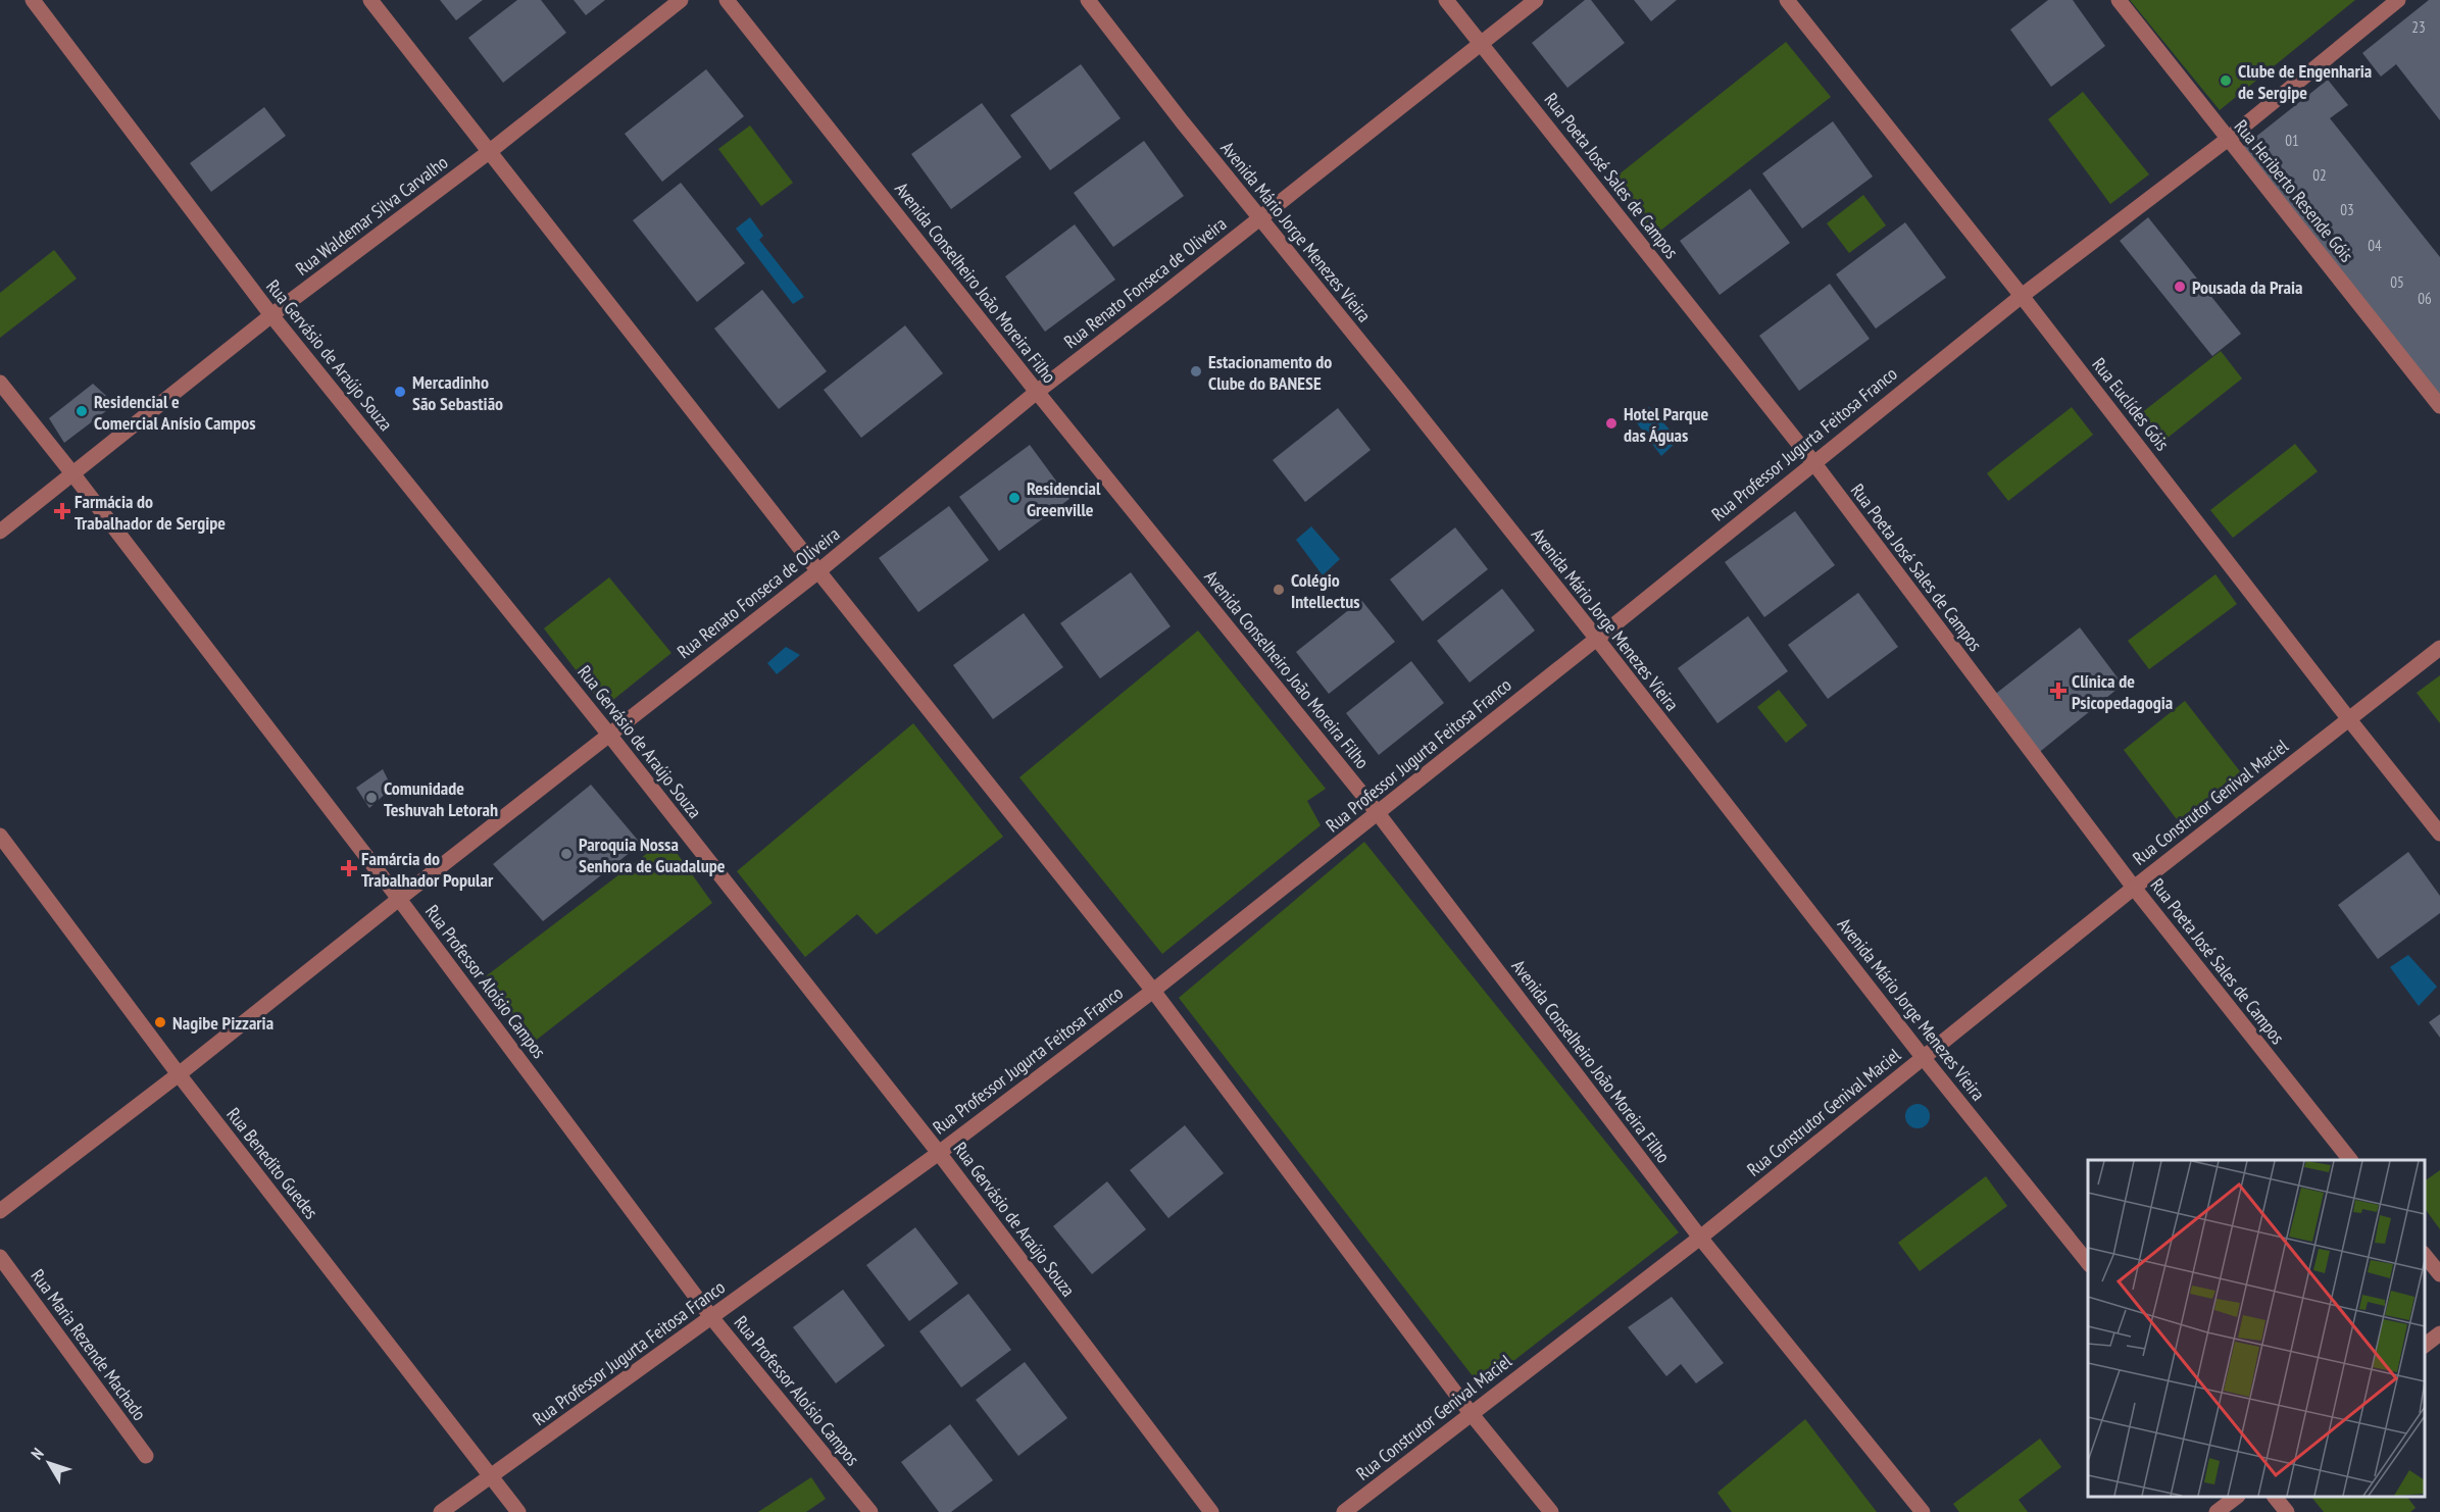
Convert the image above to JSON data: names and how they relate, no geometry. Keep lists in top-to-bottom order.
{
  "streets": {
    "street": [
      "Rua Poeta José Sales de Campos",
      "Rua Heriberto Resende Góis",
      "Rua Waldemar Silva Carvalho",
      "Avenida Mário Jorge Menezes Vieira",
      "Avenida Conselheiro João Moreira Filho",
      "Rua Renato Fonseca de Oliveira",
      "Rua Gervásio de Araújo Souza",
      "Rua Euclídes Góis",
      "Rua Professor Jugurta Feitosa Franco",
      "Rua Construtor Genival Maciel",
      "Rua Professor Aloísio Campos",
      "Rua Benedito Guedes",
      "Rua Maria Rezende Machado"
    ]
  },
  "crossings": [
    ["Rua Poeta José Sales de Campos", "Rua Renato Fonseca de Oliveira"],
    ["Rua Poeta José Sales de Campos", "Rua Professor Jugurta Feitosa Franco"],
    ["Rua Poeta José Sales de Campos", "Rua Construtor Genival Maciel"],
    ["Rua Heriberto Resende Góis", "Rua Professor Jugurta Feitosa Franco"],
    ["Rua Waldemar Silva Carvalho", "Rua Gervásio de Araújo Souza"],
    ["Rua Waldemar Silva Carvalho", "Rua Professor Aloísio Campos"],
    ["Avenida Mário Jorge Menezes Vieira", "Rua Renato Fonseca de Oliveira"],
    ["Avenida Mário Jorge Menezes Vieira", "Rua Professor Jugurta Feitosa Franco"],
    ["Avenida Mário Jorge Menezes Vieira", "Rua Construtor Genival Maciel"],
    ["Avenida Conselheiro João Moreira Filho", "Rua Renato Fonseca de Oliveira"],
    ["Avenida Conselheiro João Moreira Filho", "Rua Professor Jugurta Feitosa Franco"],
    ["Avenida Conselheiro João Moreira Filho", "Rua Construtor Genival Maciel"],
    ["Rua Renato Fonseca de Oliveira", "Rua Gervásio de Araújo Souza"],
    ["Rua Renato Fonseca de Oliveira", "Rua Professor Aloísio Campos"],
    ["Rua Renato Fonseca de Oliveira", "Rua Benedito Guedes"],
    ["Rua Gervásio de Araújo Souza", "Rua Professor Jugurta Feitosa Franco"],
    ["Rua Euclídes Góis", "Rua Professor Jugurta Feitosa Franco"],
    ["Rua Euclídes Góis", "Rua Construtor Genival Maciel"],
    ["Rua Professor Jugurta Feitosa Franco", "Rua Professor Aloísio Campos"],
    ["Rua Professor Jugurta Feitosa Franco", "Rua Benedito Guedes"]
  ],
  "places": {
    "other": [
      "Clube de Engenharia de Sergipe",
      "Pousada da Praia",
      "Estacionamento do Clube do BANESE",
      "Mercadinho São Sebastião",
      "Residencial e Comercial Anísio Campos",
      "Hotel Parque das Águas",
      "Residencial Greenville",
      "Colégio Intellectus",
      "Comunidade Teshuvah Letorah",
      "Paroquia Nossa Senhora de Guadalupe",
      "Nagibe Pizzaria"
    ],
    "health": ["Farmácia do Trabalhador de Sergipe", "Clínica de Psicopedagogia", "Famárcia do Trabalhador Popular"]
  },
  "house_numbers": [
    "23",
    "01",
    "02",
    "03",
    "04",
    "05",
    "06"
  ],
  "north": "top left"
}
